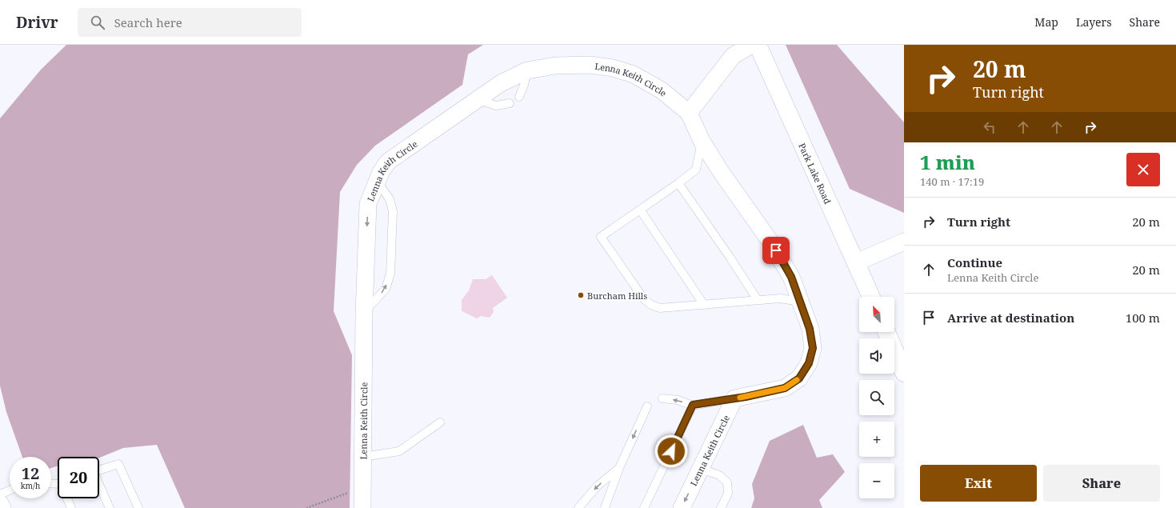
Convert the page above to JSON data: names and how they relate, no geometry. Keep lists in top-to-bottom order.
{
  "streets": {
    "street": ["Lenna Keith Circle", "Park Lake Road"]
  },
  "places": ["Burcham Hills"],
  "north": "top left",
  "page": {
    "header": "Drivr",
    "search": "Search here",
    "nav": ["Map", "Layers", "Share"],
    "turn": ["20 m", "Turn right"],
    "heading": ["1 min", "140 m · 17:19"],
    "list": [
      {
        "name": "Turn right",
        "value": "20 m"
      },
      {
        "name": "Continue",
        "note": "Lenna Keith Circle",
        "value": "20 m"
      },
      {
        "name": "Arrive at destination",
        "value": "100 m"
      }
    ],
    "map_buttons": ["+", "−"],
    "speed": "12 km/h",
    "limit": "20",
    "buttons": ["Exit", "Share"]
  }
}
